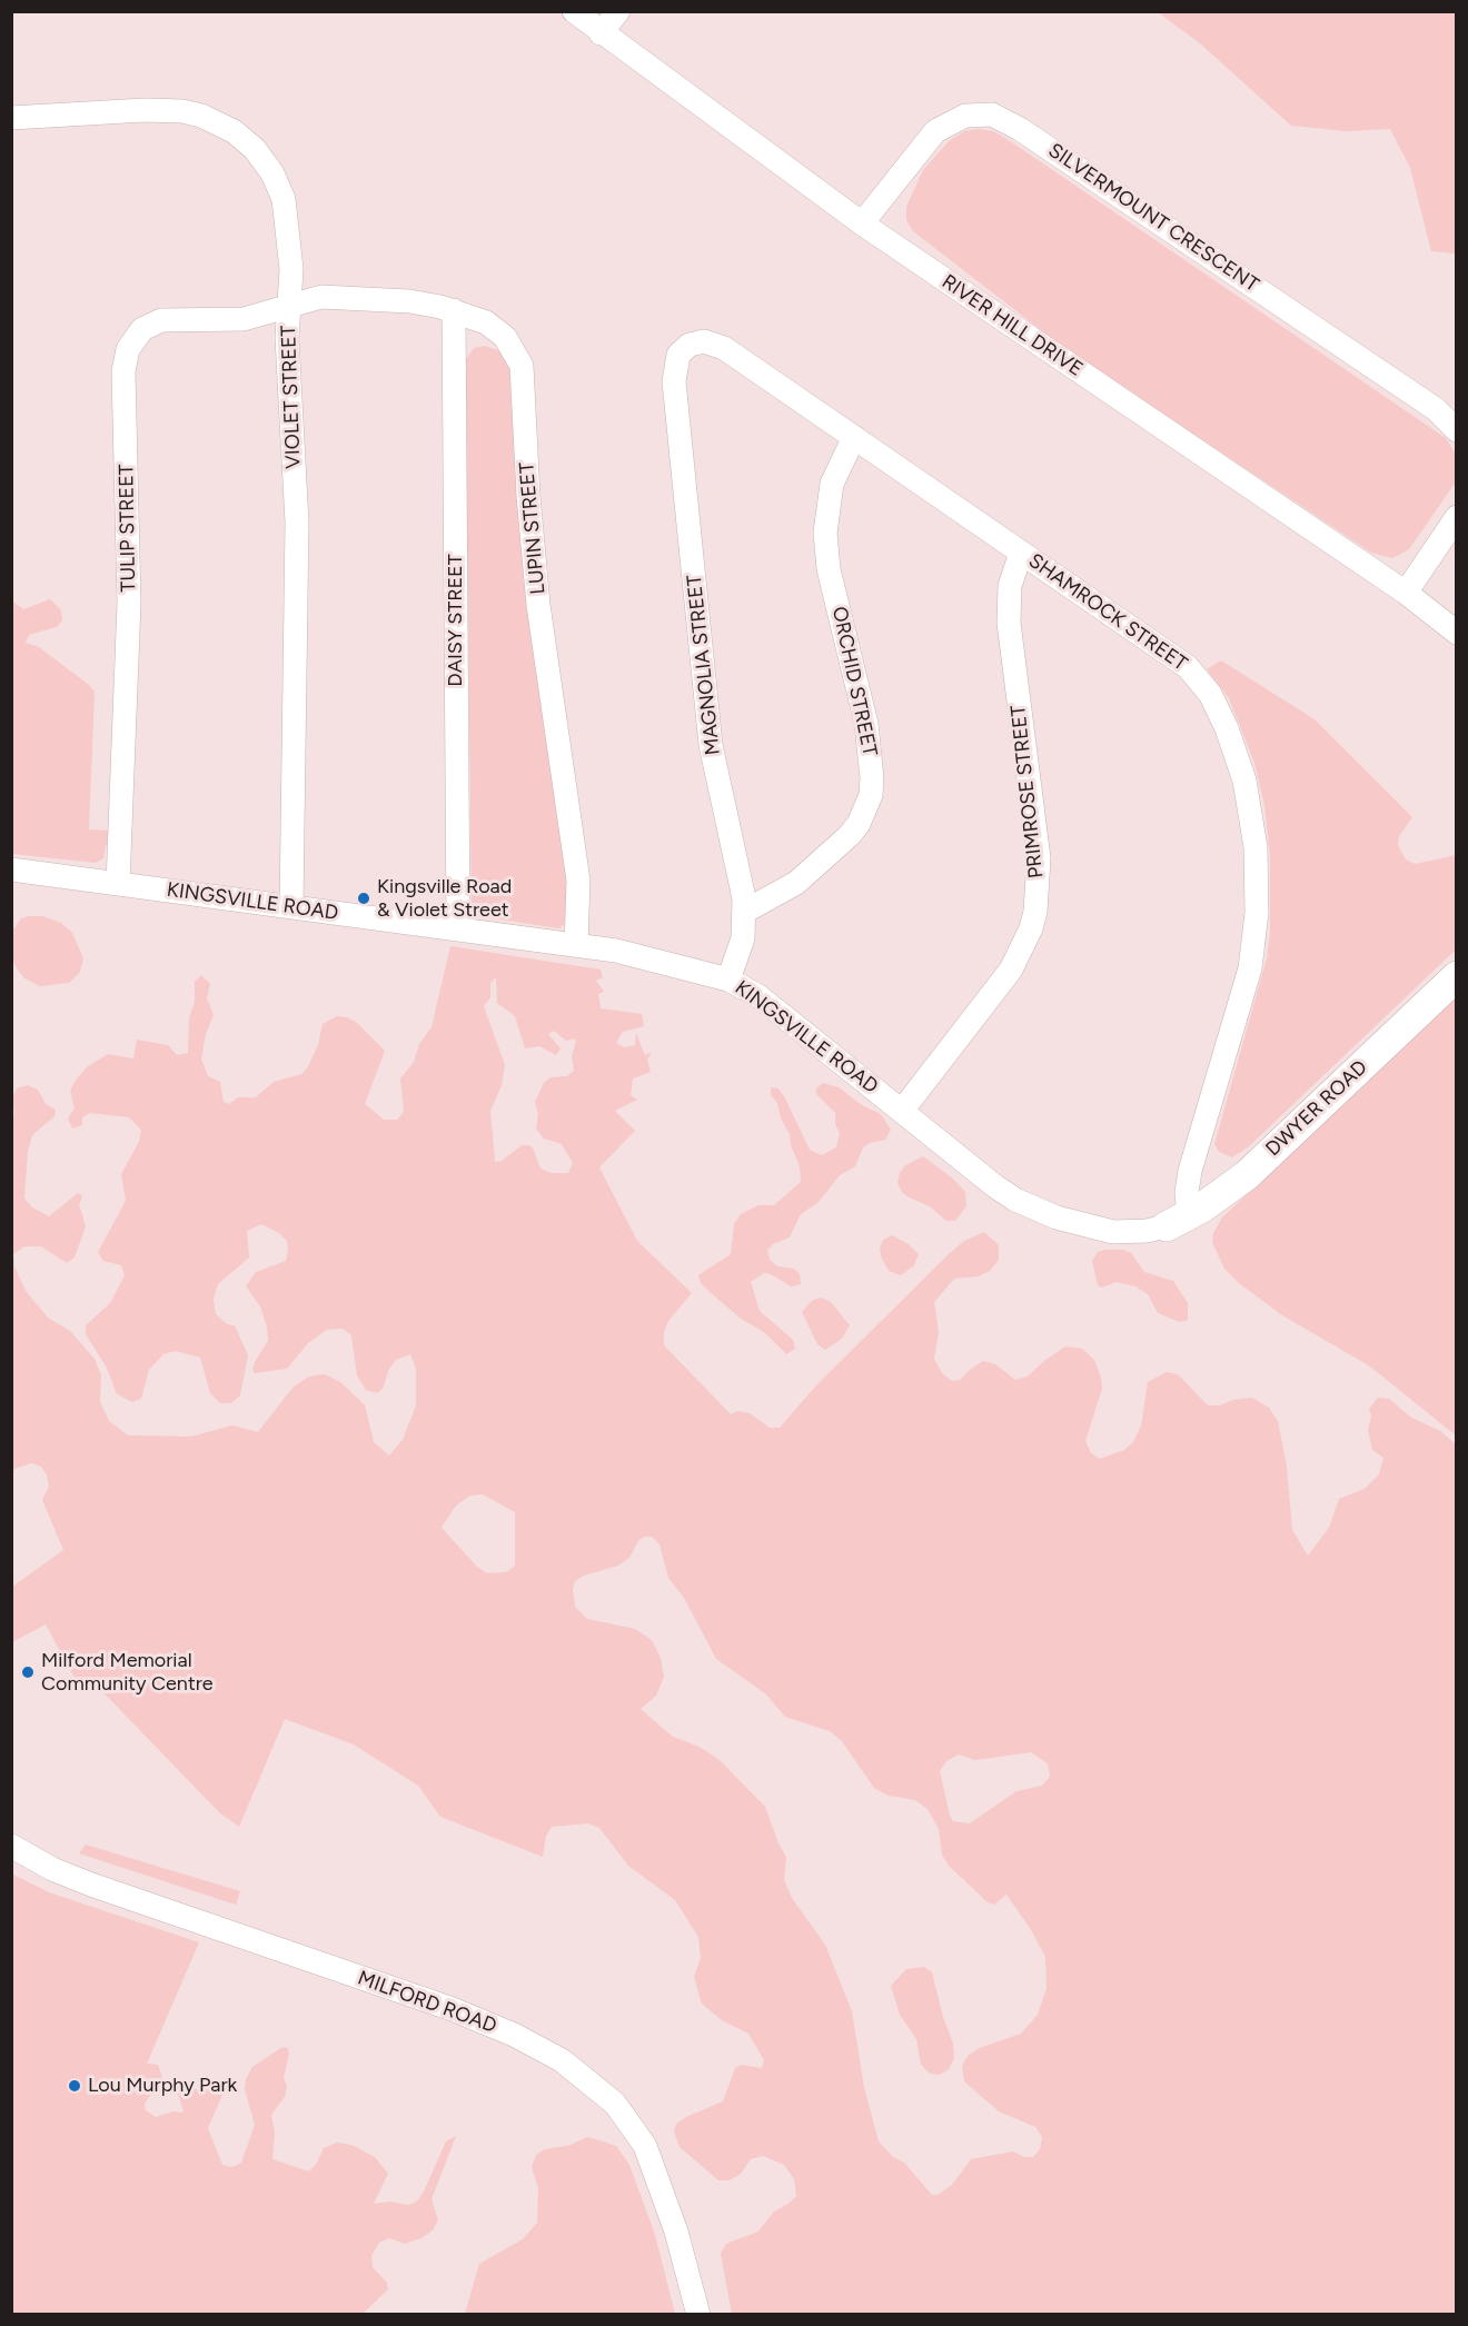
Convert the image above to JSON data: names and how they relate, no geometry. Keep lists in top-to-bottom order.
{
  "streets": {
    "street": [
      "SILVERMOUNT CRESCENT",
      "RIVER HILL DRIVE",
      "VIOLET STREET",
      "TULIP STREET",
      "LUPIN STREET",
      "SHAMROCK STREET",
      "DAISY STREET",
      "MAGNOLIA STREET",
      "ORCHID STREET",
      "PRIMROSE STREET",
      "KINGSVILLE ROAD",
      "DWYER ROAD",
      "MILFORD ROAD"
    ]
  },
  "crossings": [
    ["SILVERMOUNT CRESCENT", "RIVER HILL DRIVE"],
    ["VIOLET STREET", "TULIP STREET"],
    ["VIOLET STREET", "LUPIN STREET"],
    ["VIOLET STREET", "KINGSVILLE ROAD"],
    ["TULIP STREET", "LUPIN STREET"],
    ["TULIP STREET", "KINGSVILLE ROAD"],
    ["LUPIN STREET", "DAISY STREET"],
    ["LUPIN STREET", "KINGSVILLE ROAD"],
    ["SHAMROCK STREET", "MAGNOLIA STREET"],
    ["SHAMROCK STREET", "ORCHID STREET"],
    ["SHAMROCK STREET", "PRIMROSE STREET"],
    ["SHAMROCK STREET", "KINGSVILLE ROAD"],
    ["SHAMROCK STREET", "DWYER ROAD"],
    ["DAISY STREET", "KINGSVILLE ROAD"],
    ["MAGNOLIA STREET", "ORCHID STREET"],
    ["MAGNOLIA STREET", "KINGSVILLE ROAD"],
    ["PRIMROSE STREET", "KINGSVILLE ROAD"],
    ["KINGSVILLE ROAD", "DWYER ROAD"]
  ],
  "places": ["Kingsville Road & Violet Street", "Milford Memorial Community Centre", "Lou Murphy Park"]
}
